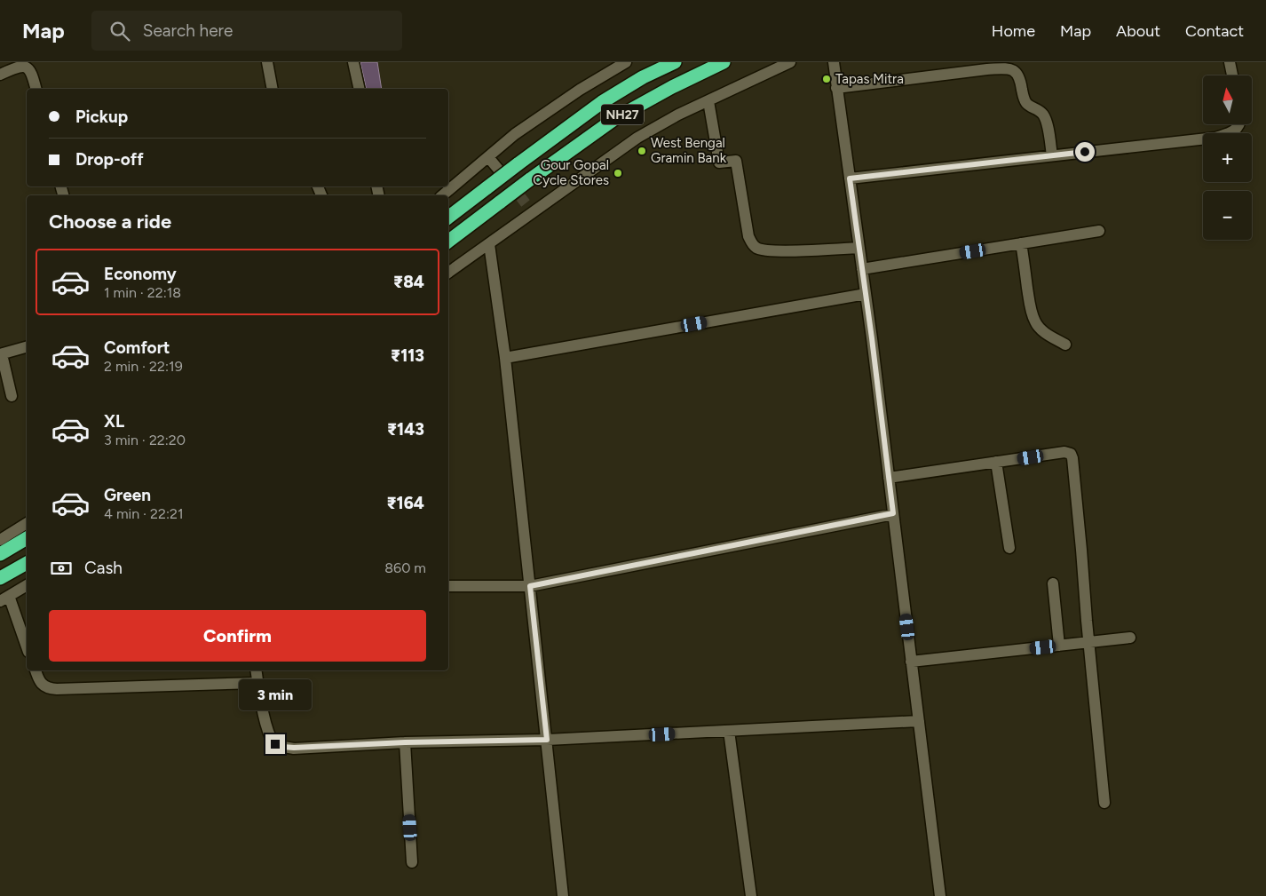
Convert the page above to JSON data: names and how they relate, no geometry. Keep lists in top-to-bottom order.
{
  "streets": {
    "highway": ["NH27"]
  },
  "places": ["Tapas Mitra", "West Bengal Gramin Bank", "Gour Gopal Cycle Stores"],
  "north": "top",
  "page": {
    "header": "Map",
    "search": "Search here",
    "nav": [
      "Home",
      "Map",
      "About",
      "Contact"
    ],
    "map_buttons": ["+", "−"],
    "banner": ["Pickup", "Drop-off"],
    "heading": "Choose a ride",
    "list": [
      {
        "name": "Economy",
        "note": "1 min · 22:18",
        "value": "₹84"
      },
      {
        "name": "Comfort",
        "note": "2 min · 22:19",
        "value": "₹113"
      },
      {
        "name": "XL",
        "note": "3 min · 22:20",
        "value": "₹143"
      },
      {
        "name": "Green",
        "note": "4 min · 22:21",
        "value": "₹164"
      }
    ],
    "pay": ["Cash", "860 m"],
    "buttons": "Confirm",
    "bubble": "3 min"
  }
}
